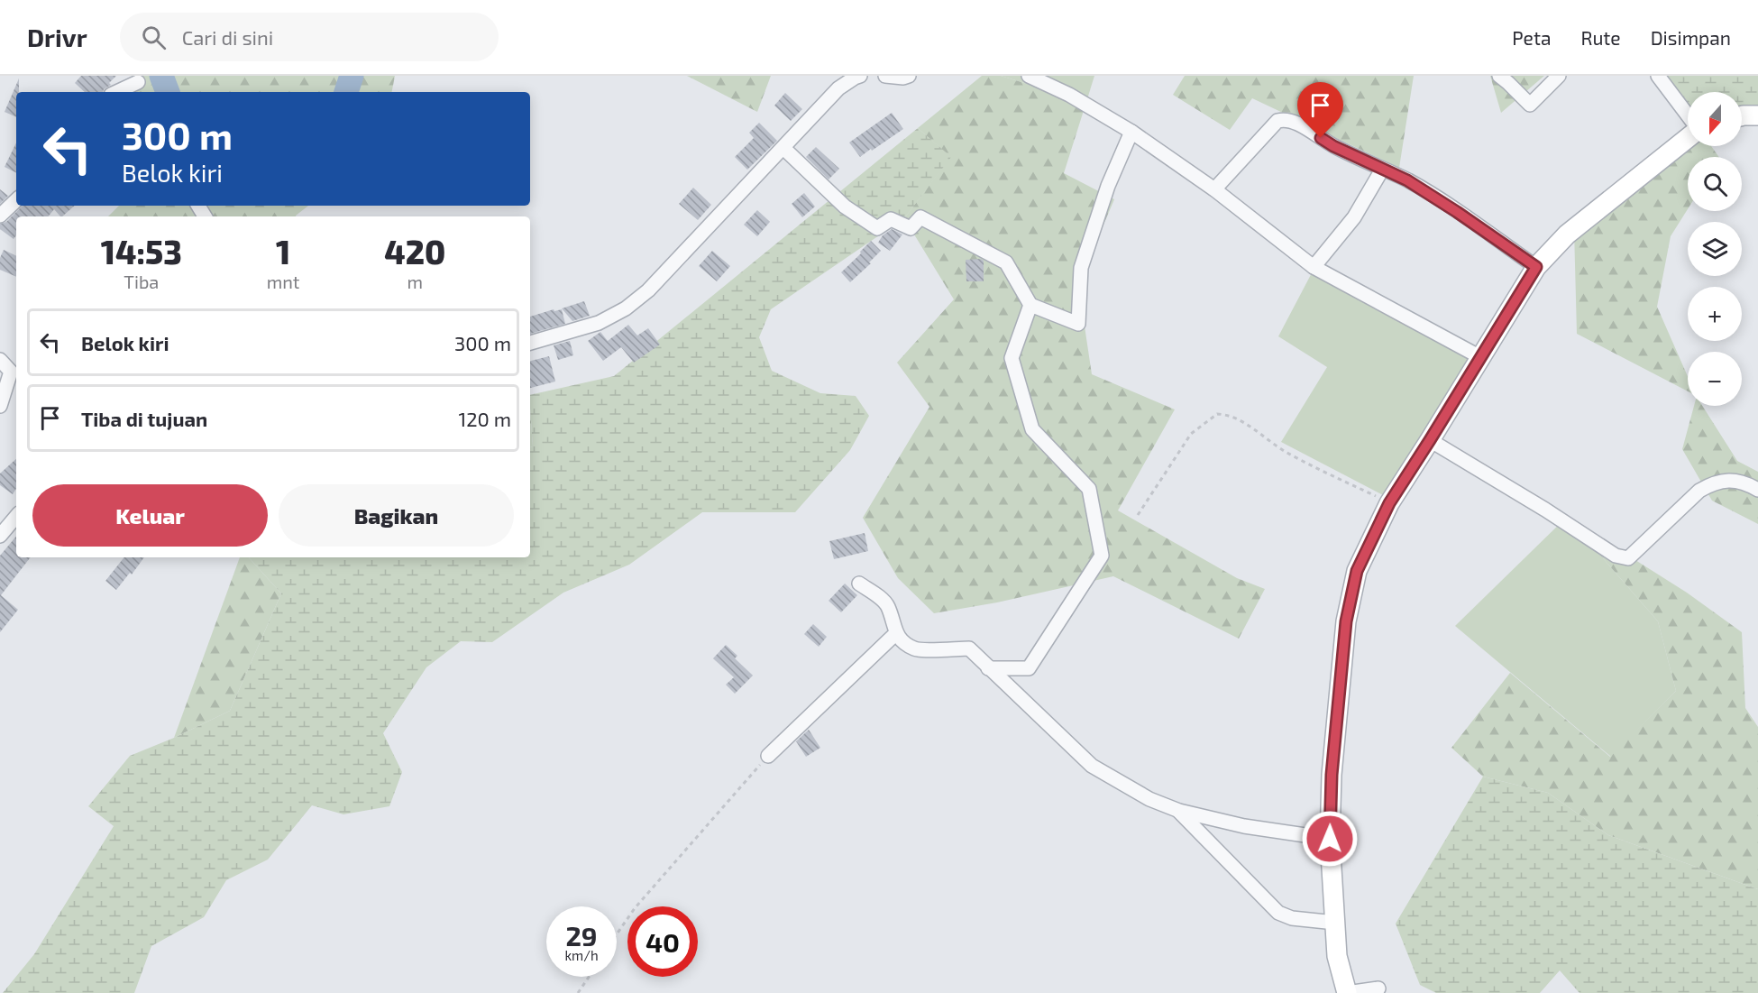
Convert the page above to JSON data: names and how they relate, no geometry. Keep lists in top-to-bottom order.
{
  "north": "bottom",
  "page": {
    "header": "Drivr",
    "search": "Cari di sini",
    "nav": ["Peta", "Rute", "Disimpan"],
    "map_buttons": ["+", "−"],
    "turn": ["300 m", "Belok kiri"],
    "eta": [
      "14:53",
      "Tiba",
      "1",
      "mnt",
      "420",
      "m"
    ],
    "list": [
      {
        "name": "Belok kiri",
        "value": "300 m"
      },
      {
        "name": "Tiba di tujuan",
        "value": "120 m"
      }
    ],
    "buttons": ["Keluar", "Bagikan"],
    "speed": "29 km/h",
    "limit": "40"
  }
}
